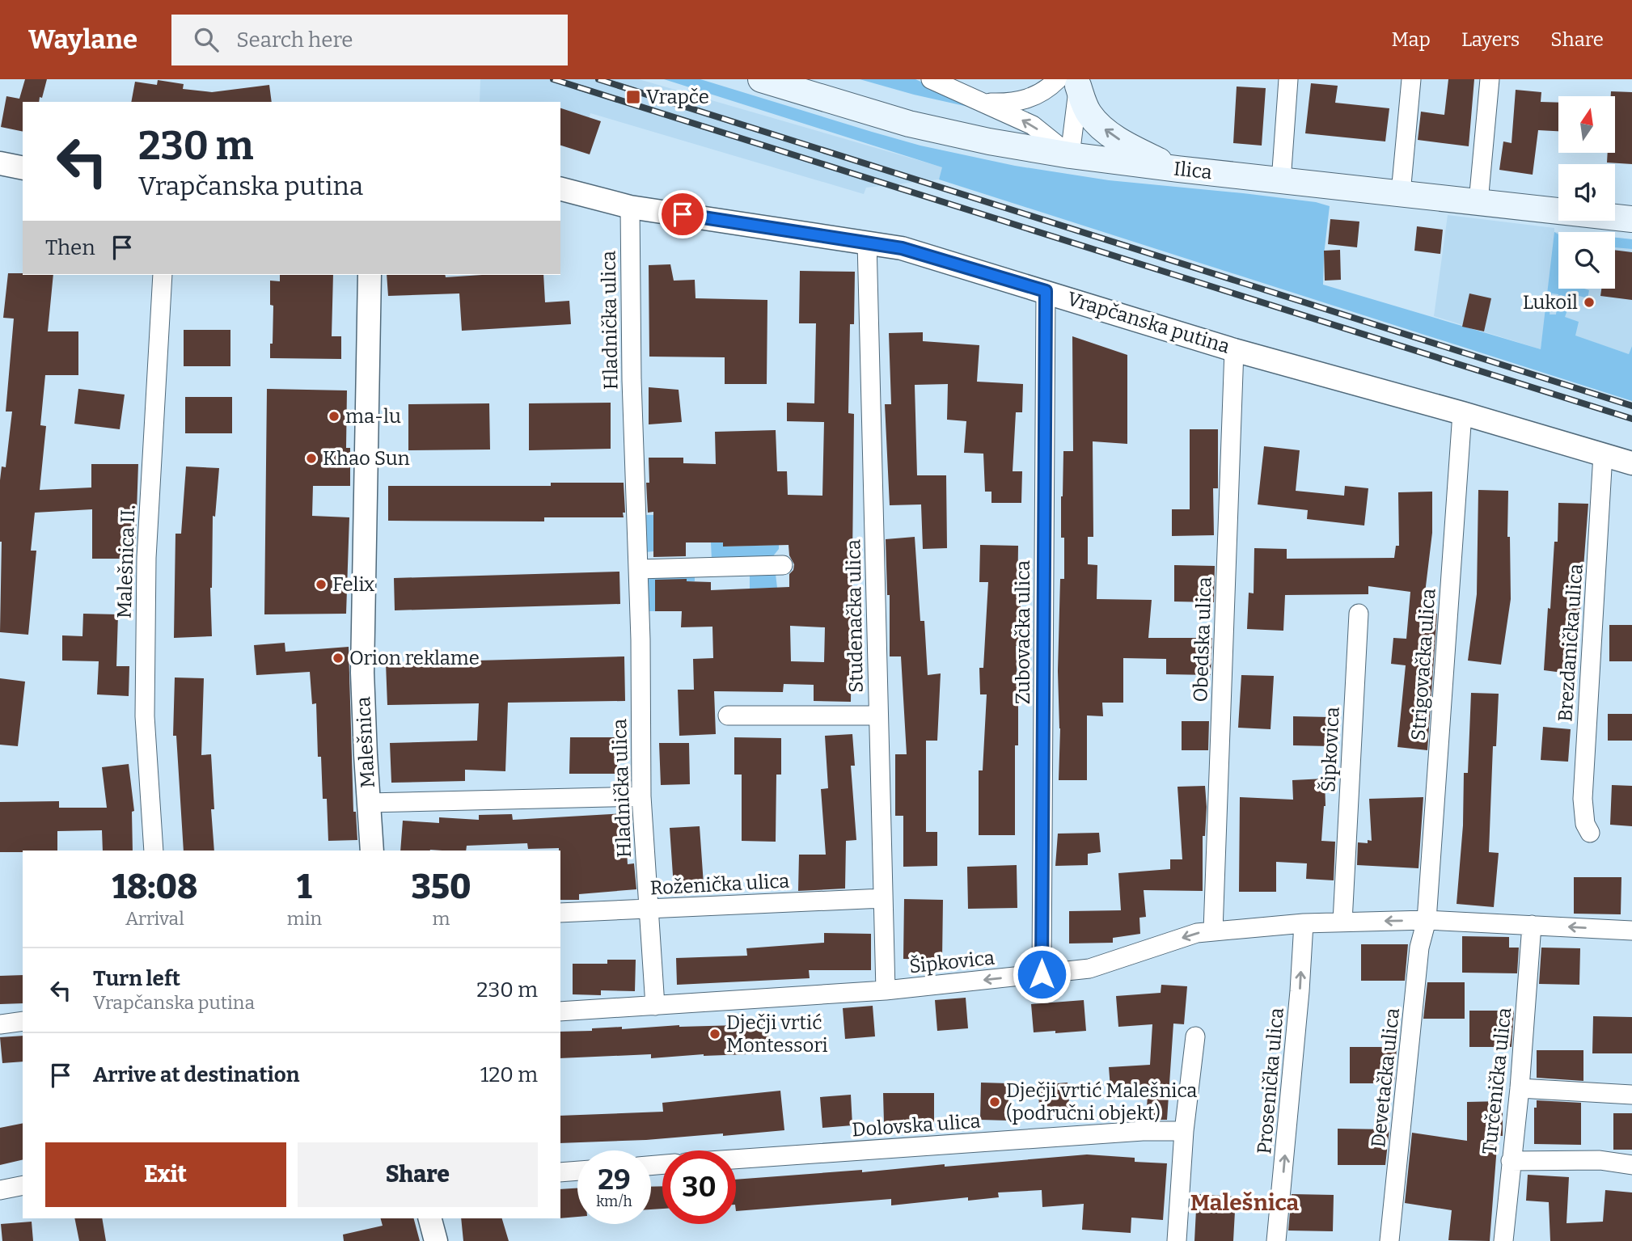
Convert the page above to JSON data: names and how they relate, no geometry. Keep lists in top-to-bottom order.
{
  "streets": {
    "main road": ["Ilica"],
    "street": [
      "Hladnička ulica",
      "Vrapčanska putina",
      "Malešnica II.",
      "Studenačka ulica",
      "Zubovačka ulica",
      "Obedska ulica",
      "Brezdanička ulica",
      "Strigovačka ulica",
      "Malešnica",
      "Šipkovica",
      "Roženička ulica",
      "Devetačka ulica",
      "Prosenička ulica",
      "Turčenička ulica",
      "Dolovska ulica"
    ]
  },
  "crossings": [
    ["Hladnička ulica", "Vrapčanska putina"],
    ["Hladnička ulica", "Malešnica"],
    ["Hladnička ulica", "Šipkovica"],
    ["Hladnička ulica", "Roženička ulica"],
    ["Vrapčanska putina", "Studenačka ulica"],
    ["Vrapčanska putina", "Zubovačka ulica"],
    ["Vrapčanska putina", "Obedska ulica"],
    ["Vrapčanska putina", "Brezdanička ulica"],
    ["Vrapčanska putina", "Strigovačka ulica"],
    ["Studenačka ulica", "Šipkovica"],
    ["Studenačka ulica", "Roženička ulica"],
    ["Zubovačka ulica", "Šipkovica"],
    ["Obedska ulica", "Šipkovica"],
    ["Strigovačka ulica", "Šipkovica"],
    ["Strigovačka ulica", "Devetačka ulica"],
    ["Šipkovica", "Devetačka ulica"],
    ["Šipkovica", "Prosenička ulica"],
    ["Šipkovica", "Turčenička ulica"]
  ],
  "one_way": ["Šipkovica"],
  "districts": ["Malešnica"],
  "places": {
    "transit": ["Vrapče"],
    "other": [
      "Lukoil",
      "ma-lu",
      "Khao Sun",
      "Felix",
      "Orion reklame",
      "Dječji vrtić Montessori",
      "Dječji vrtić Malešnica (područni objekt)"
    ]
  },
  "north": "top",
  "page": {
    "header": "Waylane",
    "search": "Search here",
    "nav": ["Map", "Layers", "Share"],
    "turn": ["230 m", "Vrapčanska putina"],
    "then": "Then",
    "eta": [
      "18:08",
      "Arrival",
      "1",
      "min",
      "350",
      "m"
    ],
    "list": [
      {
        "name": "Turn left",
        "note": "Vrapčanska putina",
        "value": "230 m"
      },
      {
        "name": "Arrive at destination",
        "value": "120 m"
      }
    ],
    "buttons": ["Exit", "Share"],
    "speed": "29 km/h",
    "limit": "30"
  }
}
